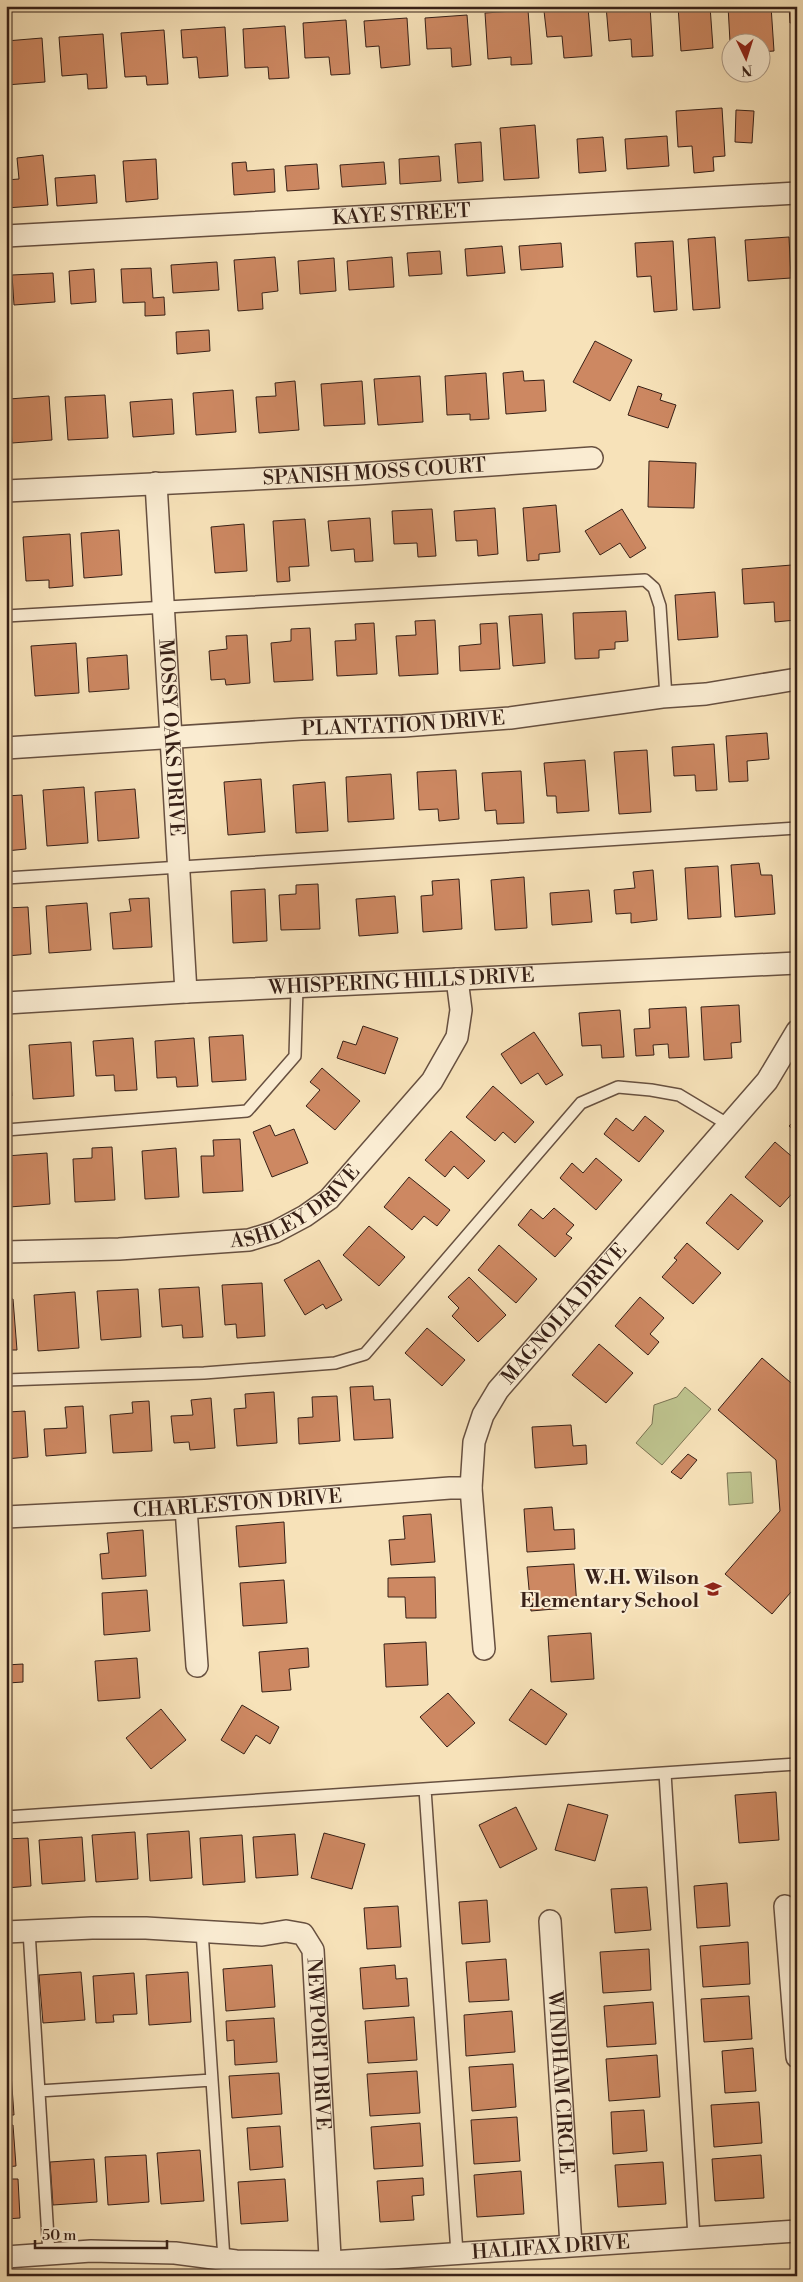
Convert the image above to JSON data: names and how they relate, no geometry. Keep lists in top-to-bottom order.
{
  "streets": {
    "street": [
      "KAYE STREET",
      "SPANISH MOSS COURT",
      "PLANTATION DRIVE",
      "MOSSY OAKS DRIVE",
      "WHISPERING HILLS DRIVE",
      "ASHLEY DRIVE",
      "MAGNOLIA DRIVE",
      "CHARLESTON DRIVE",
      "NEWPORT DRIVE",
      "WINDHAM CIRCLE",
      "HALIFAX DRIVE"
    ]
  },
  "crossings": [
    ["SPANISH MOSS COURT", "MOSSY OAKS DRIVE"],
    ["PLANTATION DRIVE", "MOSSY OAKS DRIVE"],
    ["MOSSY OAKS DRIVE", "WHISPERING HILLS DRIVE"],
    ["WHISPERING HILLS DRIVE", "ASHLEY DRIVE"],
    ["MAGNOLIA DRIVE", "CHARLESTON DRIVE"],
    ["NEWPORT DRIVE", "HALIFAX DRIVE"],
    ["WINDHAM CIRCLE", "HALIFAX DRIVE"]
  ],
  "places": {
    "school or university": ["W.H. Wilson Elementary School"]
  },
  "scale_bar": "50 m",
  "north": "bottom"
}
